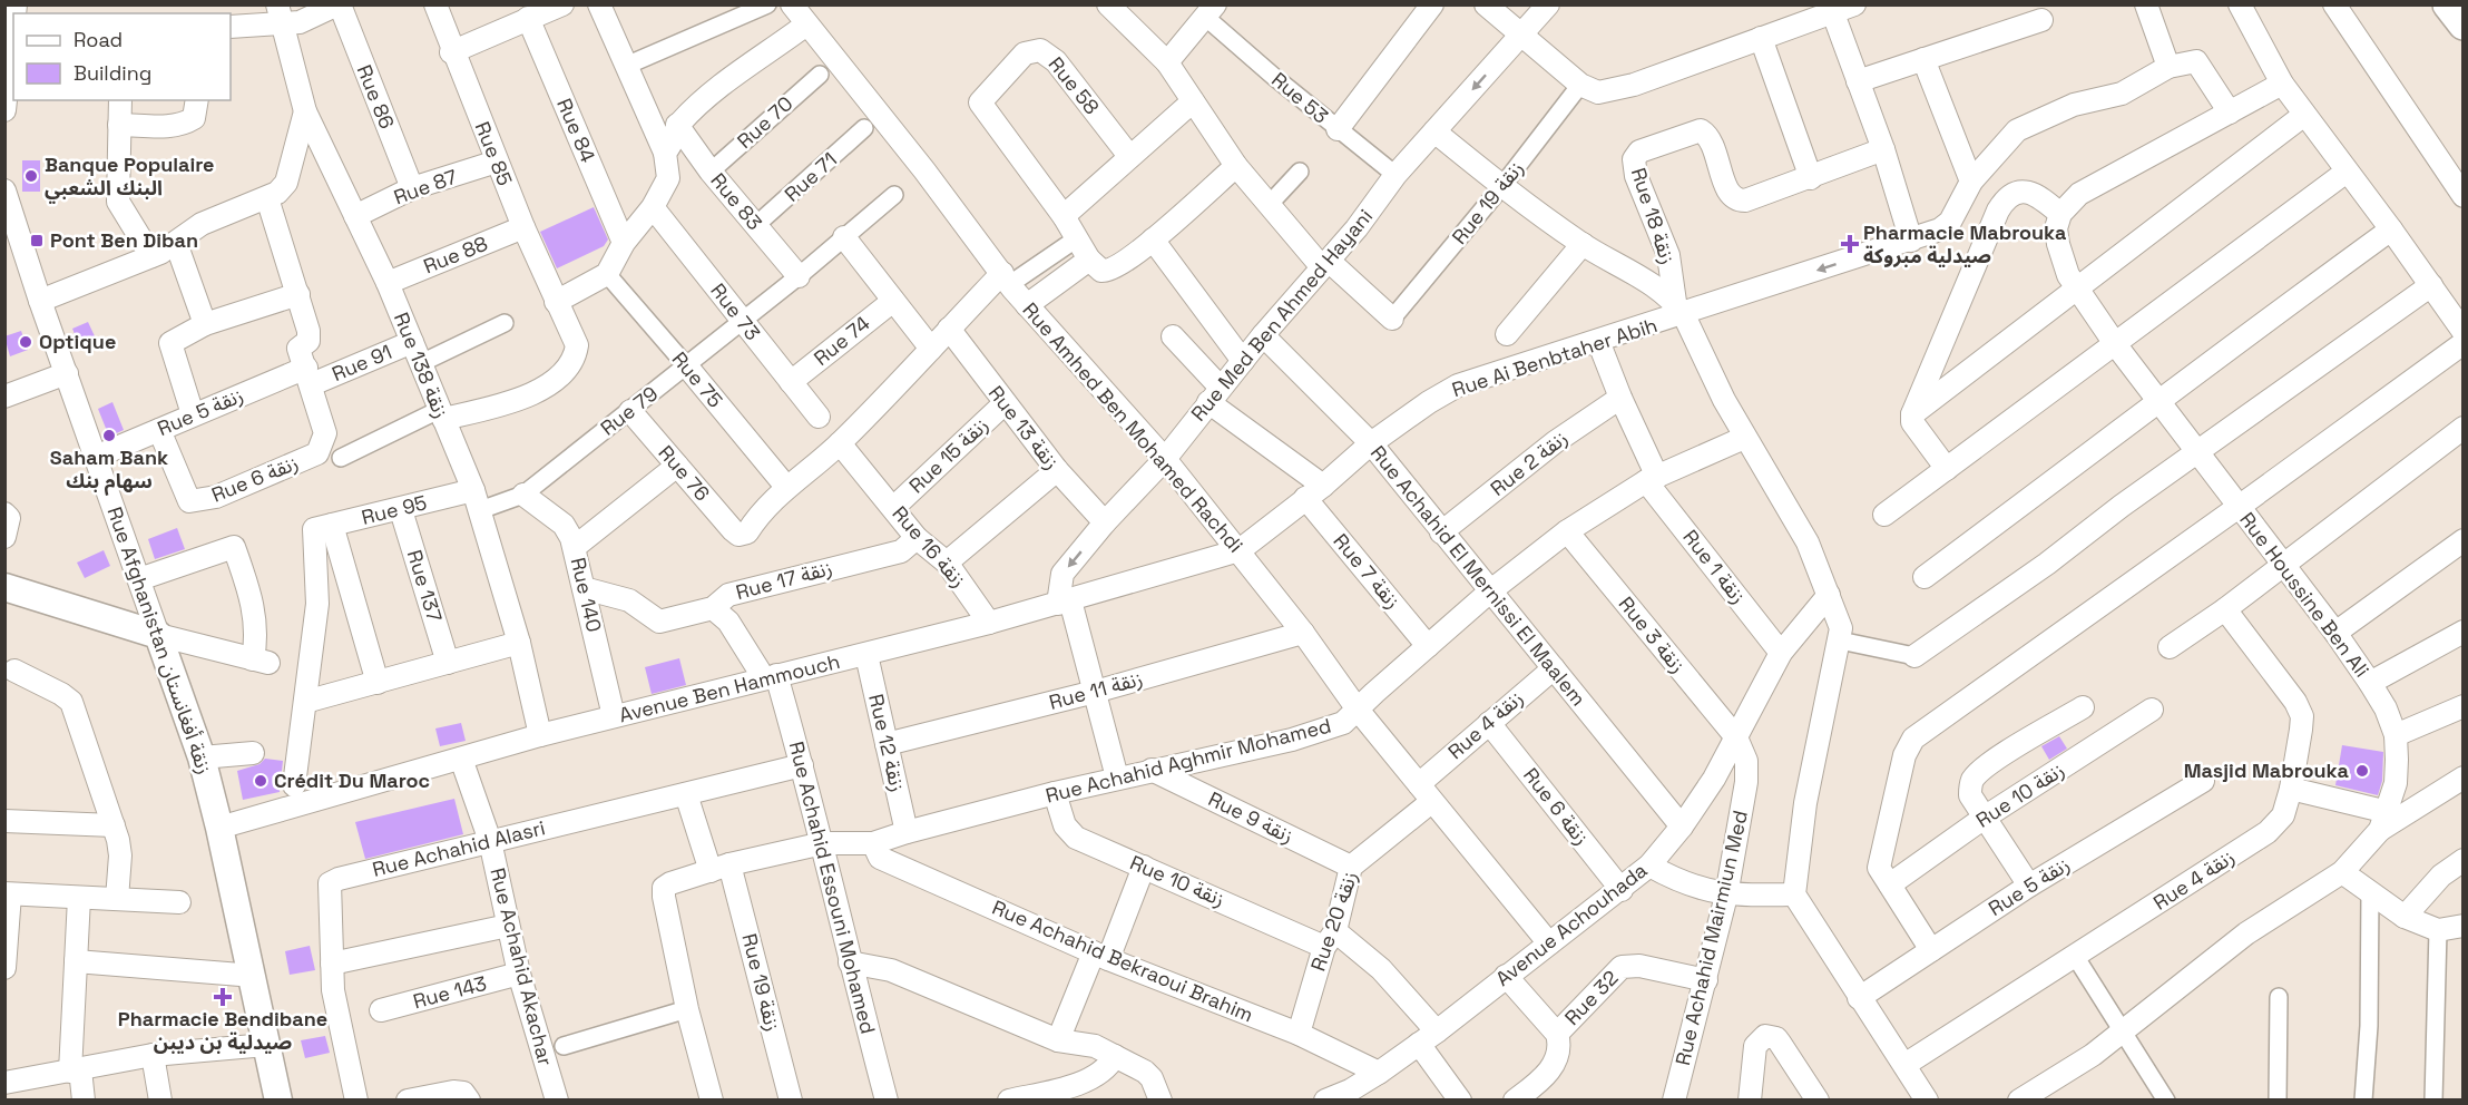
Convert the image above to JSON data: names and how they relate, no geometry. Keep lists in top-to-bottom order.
{
  "streets": {
    "street": [
      "Rue 58",
      "Rue 86",
      "Rue 53",
      "Rue 70",
      "Rue 84",
      "Rue 85",
      "Rue 71",
      "Rue 87",
      "Rue 83",
      "Rue 19 زنقة",
      "Rue 18 زنقة",
      "Rue 88",
      "Rue 73",
      "Rue Med Ben Ahmed Hayani",
      "Rue 74",
      "Rue Ai Benbtaher Abih",
      "Rue 91",
      "Rue 138 زنقة",
      "Rue 75",
      "Rue 79",
      "Rue 5 زنقة",
      "Rue 13 زنقة",
      "Rue Amhed Ben Mohamed Rachdi",
      "Rue 15 زنقة",
      "Rue 2 زنقة",
      "Rue 76",
      "Rue 6 زنقة",
      "Rue 95",
      "Rue 16 زنقة",
      "Rue 1 زنقة",
      "Rue 7 زنقة",
      "Rue Achahid El Mernissi El Maalem",
      "Rue 17 زنقة",
      "Rue 137",
      "Rue 140",
      "Rue Houssine Ben Ali",
      "Rue 3 زنقة",
      "Rue Afghanistan زنقة أفغانستان",
      "Avenue Ben Hammouch",
      "Rue 11 زنقة",
      "Rue 4 زنقة",
      "Rue 12 زنقة",
      "Rue Achahid Aghmir Mohamed",
      "Rue 10 زنقة",
      "Rue 9 زنقة",
      "Rue Achahid Alasri",
      "Rue Achahid Essouni Mohamed",
      "Rue 20 زنقة",
      "Avenue Achouhada",
      "Rue Achahid Mairmiun Med",
      "Rue Achahid Bekraoui Brahim",
      "Rue Achahid Akachar",
      "Rue 143",
      "Rue 32"
    ]
  },
  "crossings": [
    ["Rue 86", "Rue 87"],
    ["Rue 53", "Rue Med Ben Ahmed Hayani"],
    ["Rue 70", "Rue 83"],
    ["Rue 85", "Rue 87"],
    ["Rue 85", "Rue 88"],
    ["Rue 85", "Rue 138 زنقة"],
    ["Rue 71", "Rue 83"],
    ["Rue 87", "Rue 138 زنقة"],
    ["Rue 83", "Rue 79"],
    ["Rue 19 زنقة", "Rue Achahid Aghmir Mohamed"],
    ["Rue 19 زنقة", "Rue Achahid Alasri"],
    ["Rue 18 زنقة", "Rue Ai Benbtaher Abih"],
    ["Rue 88", "Rue 138 زنقة"],
    ["Rue 73", "Rue 74"],
    ["Rue 73", "Rue 79"],
    ["Rue Med Ben Ahmed Hayani", "Rue 13 زنقة"],
    ["Rue Med Ben Ahmed Hayani", "Rue Amhed Ben Mohamed Rachdi"],
    ["Rue Med Ben Ahmed Hayani", "Rue 7 زنقة"],
    ["Rue Med Ben Ahmed Hayani", "Rue Achahid El Mernissi El Maalem"],
    ["Rue Med Ben Ahmed Hayani", "Avenue Ben Hammouch"],
    ["Rue Ai Benbtaher Abih", "Rue Amhed Ben Mohamed Rachdi"],
    ["Rue Ai Benbtaher Abih", "Rue 1 زنقة"],
    ["Rue Ai Benbtaher Abih", "Rue 7 زنقة"],
    ["Rue Ai Benbtaher Abih", "Rue Achahid El Mernissi El Maalem"],
    ["Rue Ai Benbtaher Abih", "Avenue Ben Hammouch"],
    ["Rue 91", "Rue 138 زنقة"],
    ["Rue 91", "Rue 5 زنقة"],
    ["Rue 91", "Rue 6 زنقة"],
    ["Rue 138 زنقة", "Rue 79"],
    ["Rue 138 زنقة", "Rue 95"],
    ["Rue 138 زنقة", "Avenue Ben Hammouch"],
    ["Rue 75", "Rue 79"],
    ["Rue 75", "Rue 76"],
    ["Rue 79", "Rue 76"],
    ["Rue 79", "Rue 95"],
    ["Rue 79", "Rue 140"],
    ["Rue 5 زنقة", "Rue 6 زنقة"],
    ["Rue 5 زنقة", "Rue Afghanistan زنقة أفغانستان"],
    ["Rue 13 زنقة", "Rue 15 زنقة"],
    ["Rue Amhed Ben Mohamed Rachdi", "Avenue Ben Hammouch"],
    ["Rue Amhed Ben Mohamed Rachdi", "Rue 11 زنقة"],
    ["Rue Amhed Ben Mohamed Rachdi", "Rue 4 زنقة"],
    ["Rue Amhed Ben Mohamed Rachdi", "Rue Achahid Aghmir Mohamed"],
    ["Rue Amhed Ben Mohamed Rachdi", "Rue 20 زنقة"],
    ["Rue Amhed Ben Mohamed Rachdi", "Avenue Achouhada"],
    ["Rue 15 زنقة", "Rue 16 زنقة"],
    ["Rue 2 زنقة", "Rue 1 زنقة"],
    ["Rue 2 زنقة", "Rue Achahid El Mernissi El Maalem"],
    ["Rue 6 زنقة", "Rue 4 زنقة"],
    ["Rue 6 زنقة", "Avenue Achouhada"],
    ["Rue 95", "Rue 137"],
    ["Rue 16 زنقة", "Rue 17 زنقة"],
    ["Rue 16 زنقة", "Avenue Ben Hammouch"],
    ["Rue 1 زنقة", "Rue Achahid Aghmir Mohamed"],
    ["Rue 1 زنقة", "Avenue Achouhada"],
    ["Rue 7 زنقة", "Rue Achahid Aghmir Mohamed"],
    ["Rue Achahid El Mernissi El Maalem", "Rue 4 زنقة"],
    ["Rue Achahid El Mernissi El Maalem", "Rue Achahid Aghmir Mohamed"],
    ["Rue Achahid El Mernissi El Maalem", "Avenue Achouhada"],
    ["Rue 17 زنقة", "Rue 140"],
    ["Rue 17 زنقة", "Rue Achahid Essouni Mohamed"],
    ["Rue 140", "Avenue Ben Hammouch"],
    ["Rue 3 زنقة", "Rue Achahid Aghmir Mohamed"],
    ["Rue 3 زنقة", "Avenue Achouhada"],
    ["Rue 3 زنقة", "Rue Achahid Mairmiun Med"],
    ["Rue Afghanistan زنقة أفغانستان", "Avenue Ben Hammouch"],
    ["Avenue Ben Hammouch", "Rue 12 زنقة"],
    ["Avenue Ben Hammouch", "Rue Achahid Essouni Mohamed"],
    ["Avenue Ben Hammouch", "Rue Achahid Akachar"],
    ["Rue 11 زنقة", "Rue 12 زنقة"],
    ["Rue 4 زنقة", "Rue 20 زنقة"],
    ["Rue 12 زنقة", "Rue Achahid Aghmir Mohamed"],
    ["Rue Achahid Aghmir Mohamed", "Rue 10 زنقة"],
    ["Rue Achahid Aghmir Mohamed", "Rue 9 زنقة"],
    ["Rue Achahid Aghmir Mohamed", "Rue Achahid Essouni Mohamed"],
    ["Rue Achahid Aghmir Mohamed", "Rue Achahid Bekraoui Brahim"],
    ["Rue 10 زنقة", "Rue 20 زنقة"],
    ["Rue 10 زنقة", "Avenue Achouhada"],
    ["Rue 9 زنقة", "Rue 20 زنقة"],
    ["Rue Achahid Alasri", "Rue Achahid Essouni Mohamed"],
    ["Rue Achahid Alasri", "Rue Achahid Akachar"],
    ["Rue 20 زنقة", "Rue Achahid Bekraoui Brahim"],
    ["Avenue Achouhada", "Rue Achahid Mairmiun Med"],
    ["Avenue Achouhada", "Rue Achahid Bekraoui Brahim"],
    ["Avenue Achouhada", "Rue 32"],
    ["Rue Achahid Mairmiun Med", "Rue 32"],
    ["Rue Achahid Akachar", "Rue 143"]
  ],
  "places": {
    "other": [
      "Banque Populaire البنك الشعبي",
      "Optique",
      "Saham Bank سهام بنك",
      "Masjid Mabrouka",
      "Crédit Du Maroc"
    ],
    "transit": ["Pont Ben Diban"],
    "health": ["Pharmacie Mabrouka صيدلية مبروكة", "Pharmacie Bendibane صيدلية بن ديبن"]
  },
  "legend": ["Road", "Building"]
}
